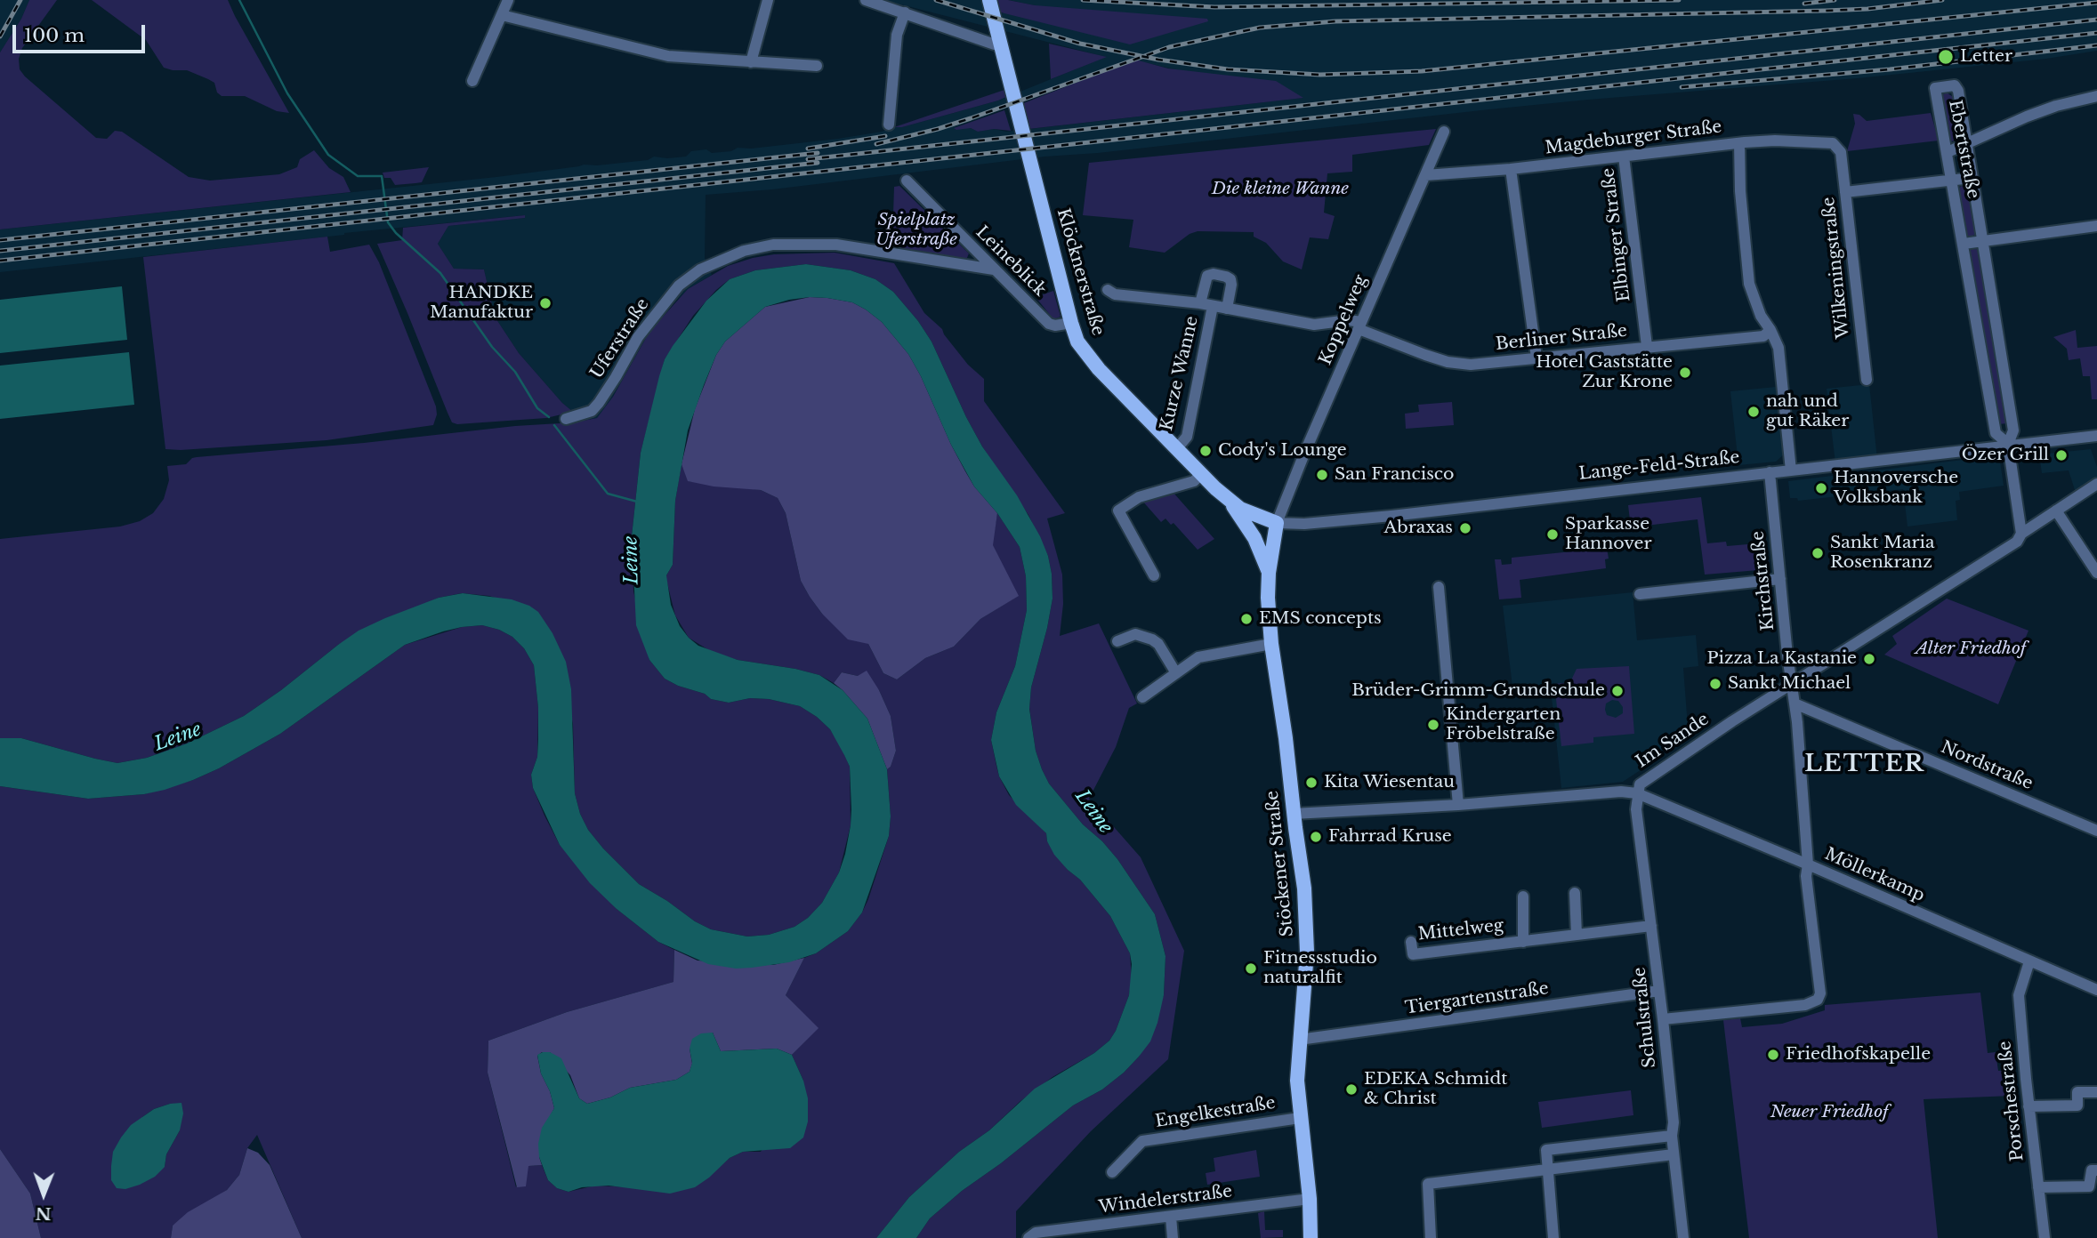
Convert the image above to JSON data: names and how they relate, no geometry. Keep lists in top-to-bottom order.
{
  "streets": {
    "main road": ["Klöcknerstraße", "Lange-Feld-Straße", "Stöckener Straße"],
    "street": [
      "Magdeburger Straße",
      "Ebertstraße",
      "Elbinger Straße",
      "Leineblick",
      "Wilkeningstraße",
      "Koppelweg",
      "Berliner Straße",
      "Uferstraße",
      "Kurze Wanne",
      "Kirchstraße",
      "Im Sande",
      "Nordstraße",
      "Möllerkamp",
      "Mittelweg",
      "Tiergartenstraße",
      "Schulstraße",
      "Porschestraße",
      "Engelkestraße",
      "Windelerstraße"
    ]
  },
  "crossings": [
    ["Magdeburger Straße", "Elbinger Straße"],
    ["Magdeburger Straße", "Wilkeningstraße"],
    ["Magdeburger Straße", "Koppelweg"],
    ["Ebertstraße", "Lange-Feld-Straße"],
    ["Ebertstraße", "Im Sande"],
    ["Elbinger Straße", "Berliner Straße"],
    ["Leineblick", "Klöcknerstraße"],
    ["Leineblick", "Uferstraße"],
    ["Klöcknerstraße", "Kurze Wanne"],
    ["Klöcknerstraße", "Lange-Feld-Straße"],
    ["Koppelweg", "Berliner Straße"],
    ["Koppelweg", "Lange-Feld-Straße"],
    ["Koppelweg", "Stöckener Straße"],
    ["Lange-Feld-Straße", "Kirchstraße"],
    ["Lange-Feld-Straße", "Stöckener Straße"],
    ["Kirchstraße", "Im Sande"],
    ["Kirchstraße", "Nordstraße"],
    ["Kirchstraße", "Möllerkamp"],
    ["Kirchstraße", "Schulstraße"],
    ["Im Sande", "Stöckener Straße"],
    ["Im Sande", "Möllerkamp"],
    ["Im Sande", "Schulstraße"],
    ["Stöckener Straße", "Tiergartenstraße"],
    ["Stöckener Straße", "Engelkestraße"],
    ["Stöckener Straße", "Windelerstraße"],
    ["Möllerkamp", "Schulstraße"],
    ["Möllerkamp", "Porschestraße"],
    ["Mittelweg", "Schulstraße"],
    ["Tiergartenstraße", "Schulstraße"]
  ],
  "districts": ["LETTER"],
  "water": ["Leine"],
  "parks": [
    "Die kleine Wanne",
    "Spielplatz Uferstraße",
    "Alter Friedhof",
    "Neuer Friedhof"
  ],
  "places": [
    "Letter",
    "HANDKE Manufaktur",
    "Hotel Gaststätte Zur Krone",
    "nah und gut Räker",
    "Cody's Lounge",
    "Özer Grill",
    "San Francisco",
    "Hannoversche Volksbank",
    "Abraxas",
    "Sparkasse Hannover",
    "Sankt Maria Rosenkranz",
    "EMS concepts",
    "Pizza La Kastanie",
    "Sankt Michael",
    "Brüder-Grimm-Grundschule",
    "Kindergarten Fröbelstraße",
    "Kita Wiesentau",
    "Fahrrad Kruse",
    "Fitnessstudio naturalfit",
    "Friedhofskapelle",
    "EDEKA Schmidt & Christ"
  ],
  "scale_bar": "100 m",
  "north": "bottom"
}
